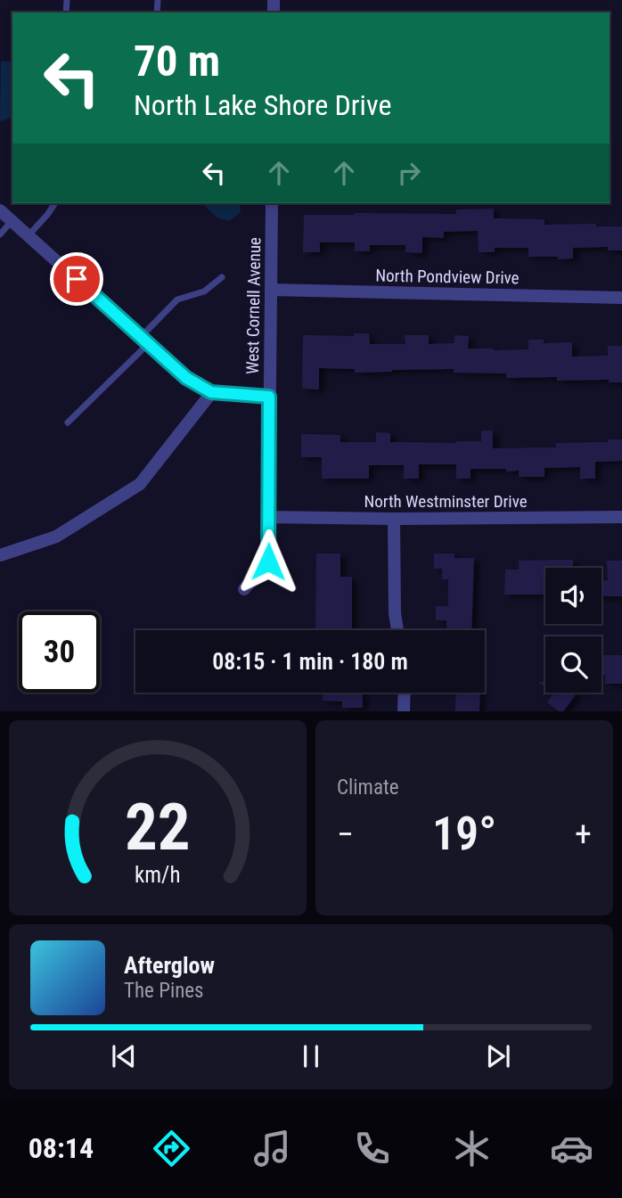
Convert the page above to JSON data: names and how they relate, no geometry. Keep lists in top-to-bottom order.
{
  "streets": {
    "street": ["North Pondview Drive", "West Cornell Avenue", "North Westminster Drive"]
  },
  "crossings": [
    ["North Pondview Drive", "West Cornell Avenue"],
    ["West Cornell Avenue", "North Westminster Drive"]
  ],
  "page": {
    "turn": ["70 m", "North Lake Shore Drive"],
    "limit": "30",
    "trip": "08:15 · 1 min · 180 m",
    "tile": "Climate",
    "heat": ["−", "19°", "+"],
    "song": ["Afterglow", "The Pines"],
    "tabs": "08:14",
    "gauge": ["22", "km/h"]
  }
}
